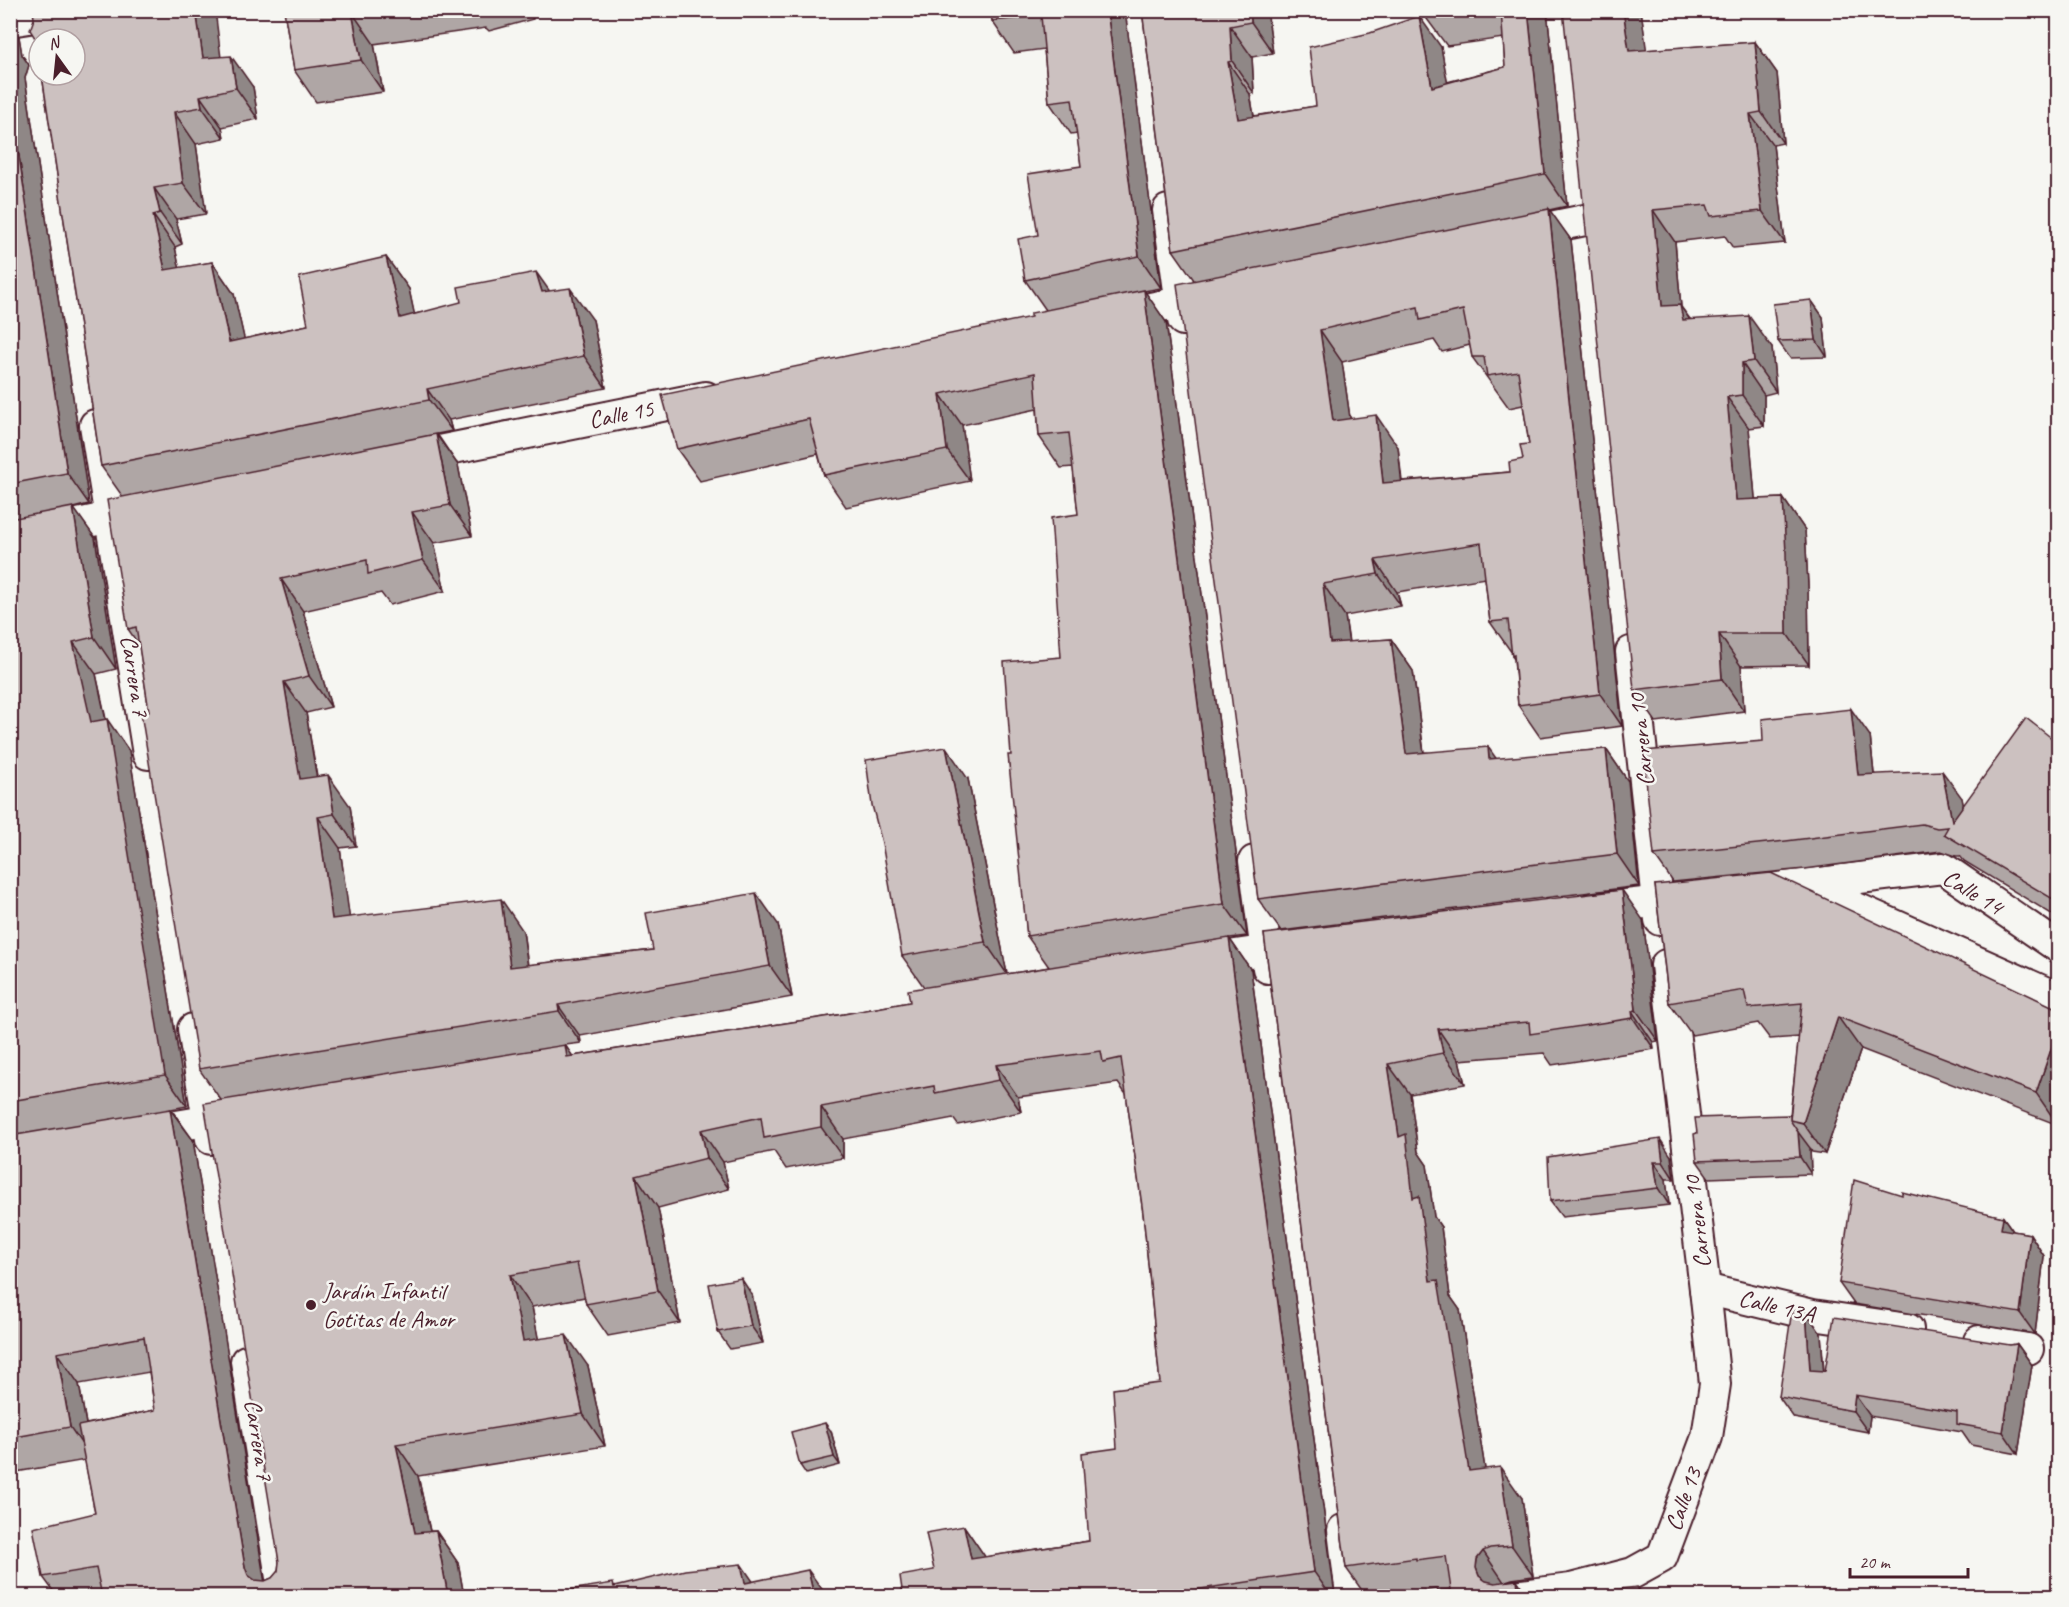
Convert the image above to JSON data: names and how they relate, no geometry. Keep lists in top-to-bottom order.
{
  "streets": {
    "street": [
      "Calle 15",
      "Carrera 7",
      "Carrera 10",
      "Calle 14",
      "Calle 13A",
      "Calle 13"
    ]
  },
  "crossings": [
    ["Carrera 10", "Calle 14"],
    ["Carrera 10", "Calle 13A"],
    ["Carrera 10", "Calle 13"],
    ["Calle 13A", "Calle 13"]
  ],
  "places": ["Jardín Infantil Gotitas de Amor"],
  "scale_bar": "20 m",
  "north": "top"
}
